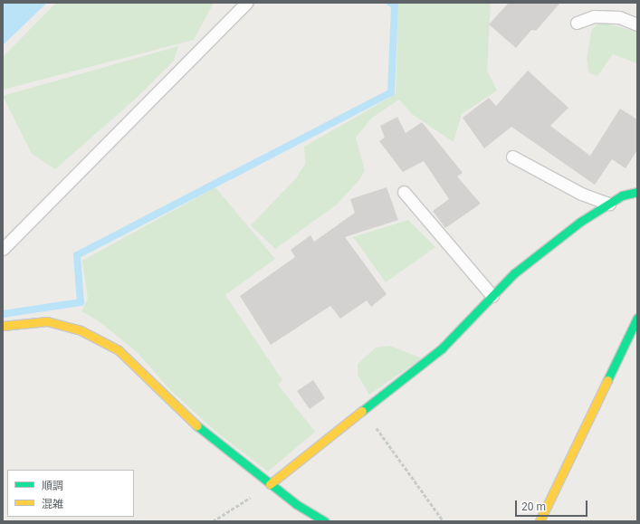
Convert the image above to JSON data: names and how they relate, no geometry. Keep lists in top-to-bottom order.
{
  "legend": ["順調", "混雑"],
  "scale_bar": "20 m"
}
